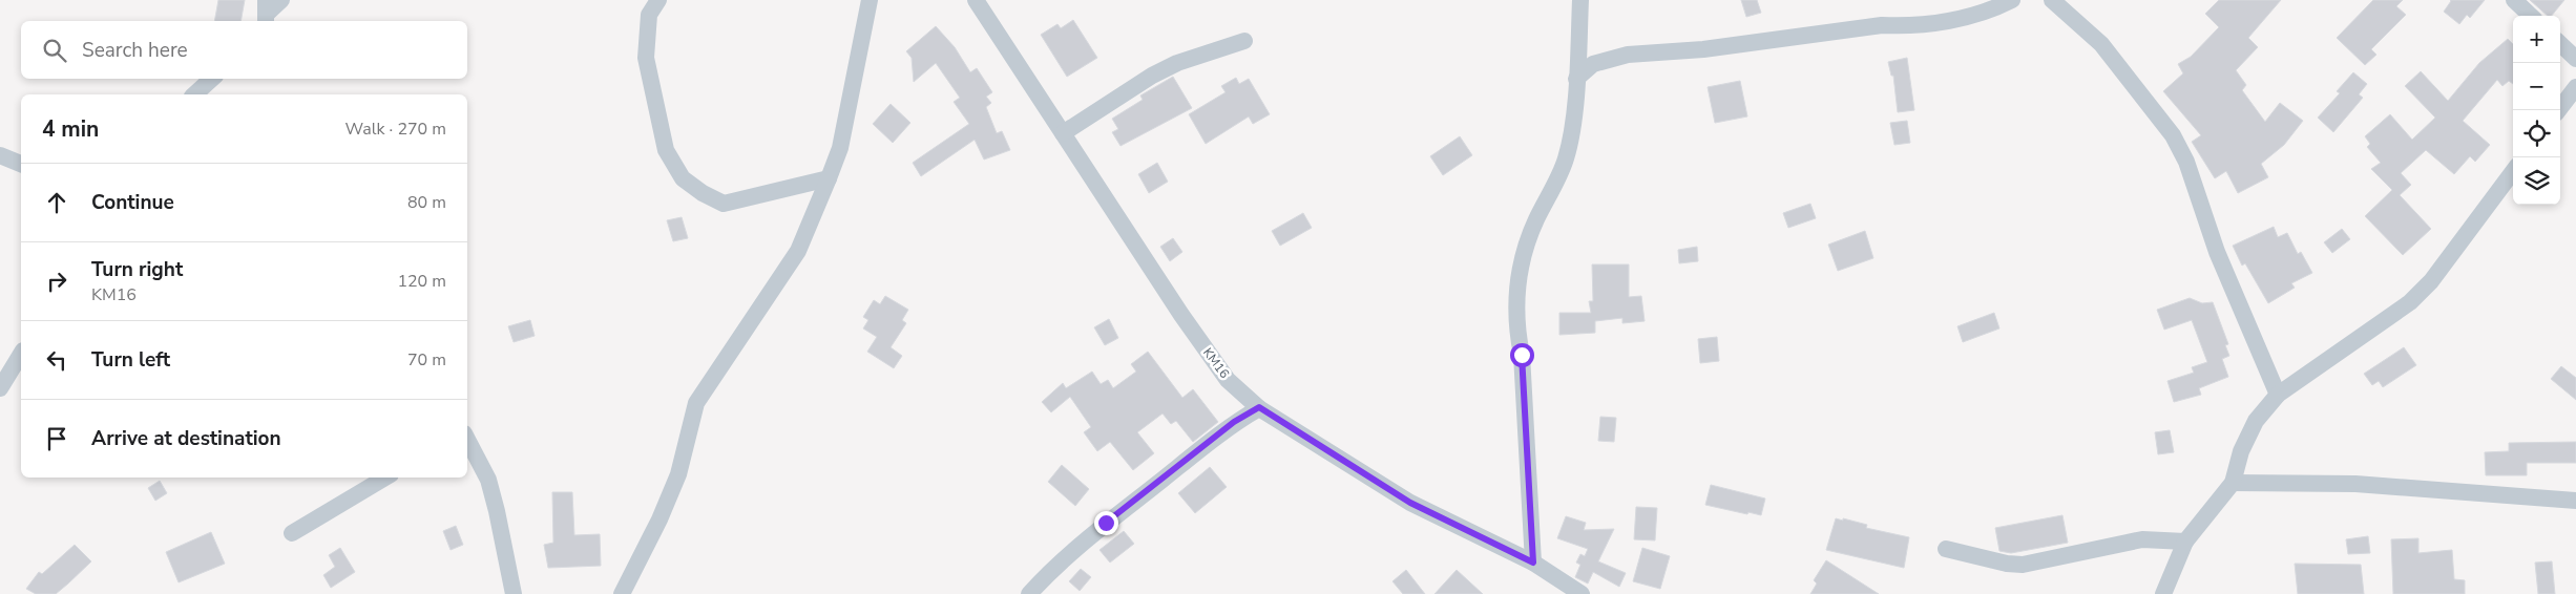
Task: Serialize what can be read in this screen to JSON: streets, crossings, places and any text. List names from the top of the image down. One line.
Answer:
{"streets":{"street":["KM16"]},"page":{"map_buttons":["+","−"],"search":"Search here","heading":["4 min","Walk · 270 m"],"list":[["Continue","80 m"],["Turn right","KM16","120 m"],["Turn left","70 m"],"Arrive at destination"]}}
